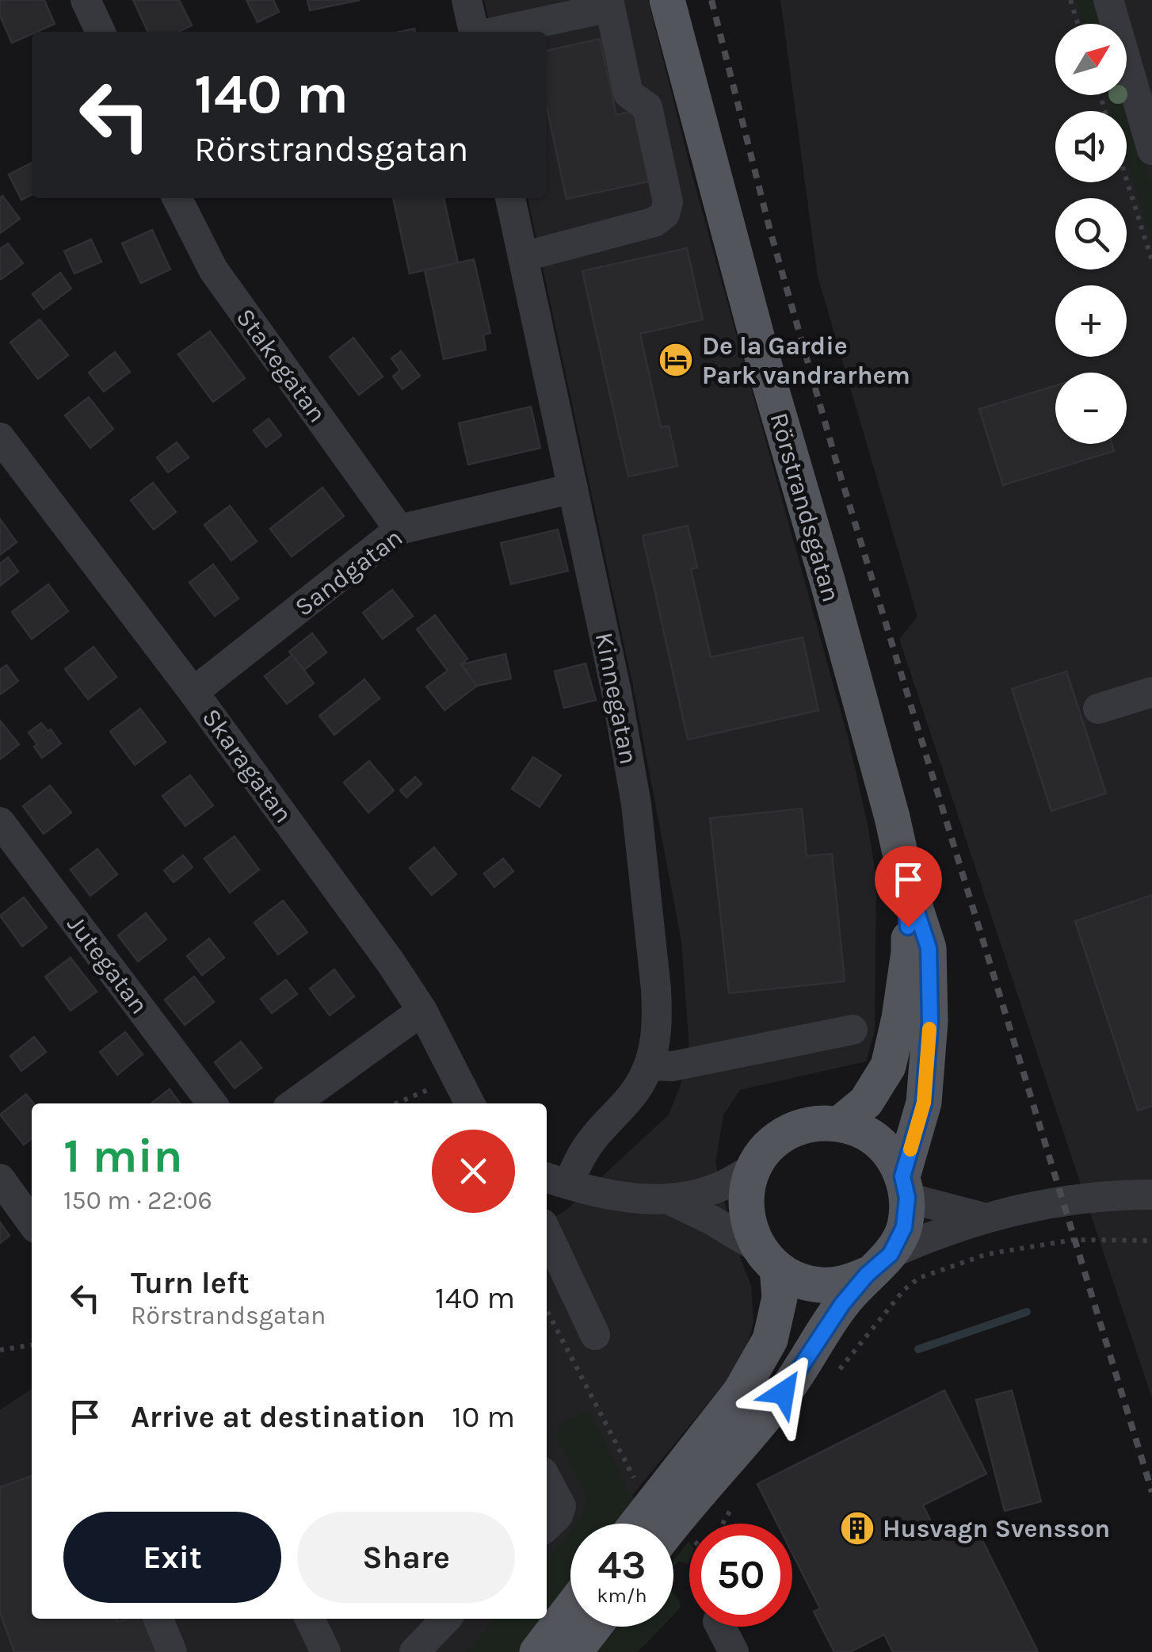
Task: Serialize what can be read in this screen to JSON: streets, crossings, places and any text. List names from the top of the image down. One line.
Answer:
{"streets":{"main road":["Rörstrandsgatan"],"street":["Stakegatan","Sandgatan","Kinnegatan","Skaragatan","Jutegatan"]},"crossings":[["Stakegatan","Sandgatan"],["Sandgatan","Kinnegatan"],["Sandgatan","Skaragatan"]],"places":{"hotel":["De la Gardie Park vandrarhem"],"building":["Husvagn Svensson"]},"north":"top right","page":{"map_buttons":["+","−"],"turn":["140 m","Rörstrandsgatan"],"heading":["1 min","150 m · 22:06"],"list":[{"name":"Turn left","note":"Rörstrandsgatan","value":"140 m"},{"name":"Arrive at destination","value":"10 m"}],"buttons":["Exit","Share"],"speed":"43 km/h","limit":"50"}}
